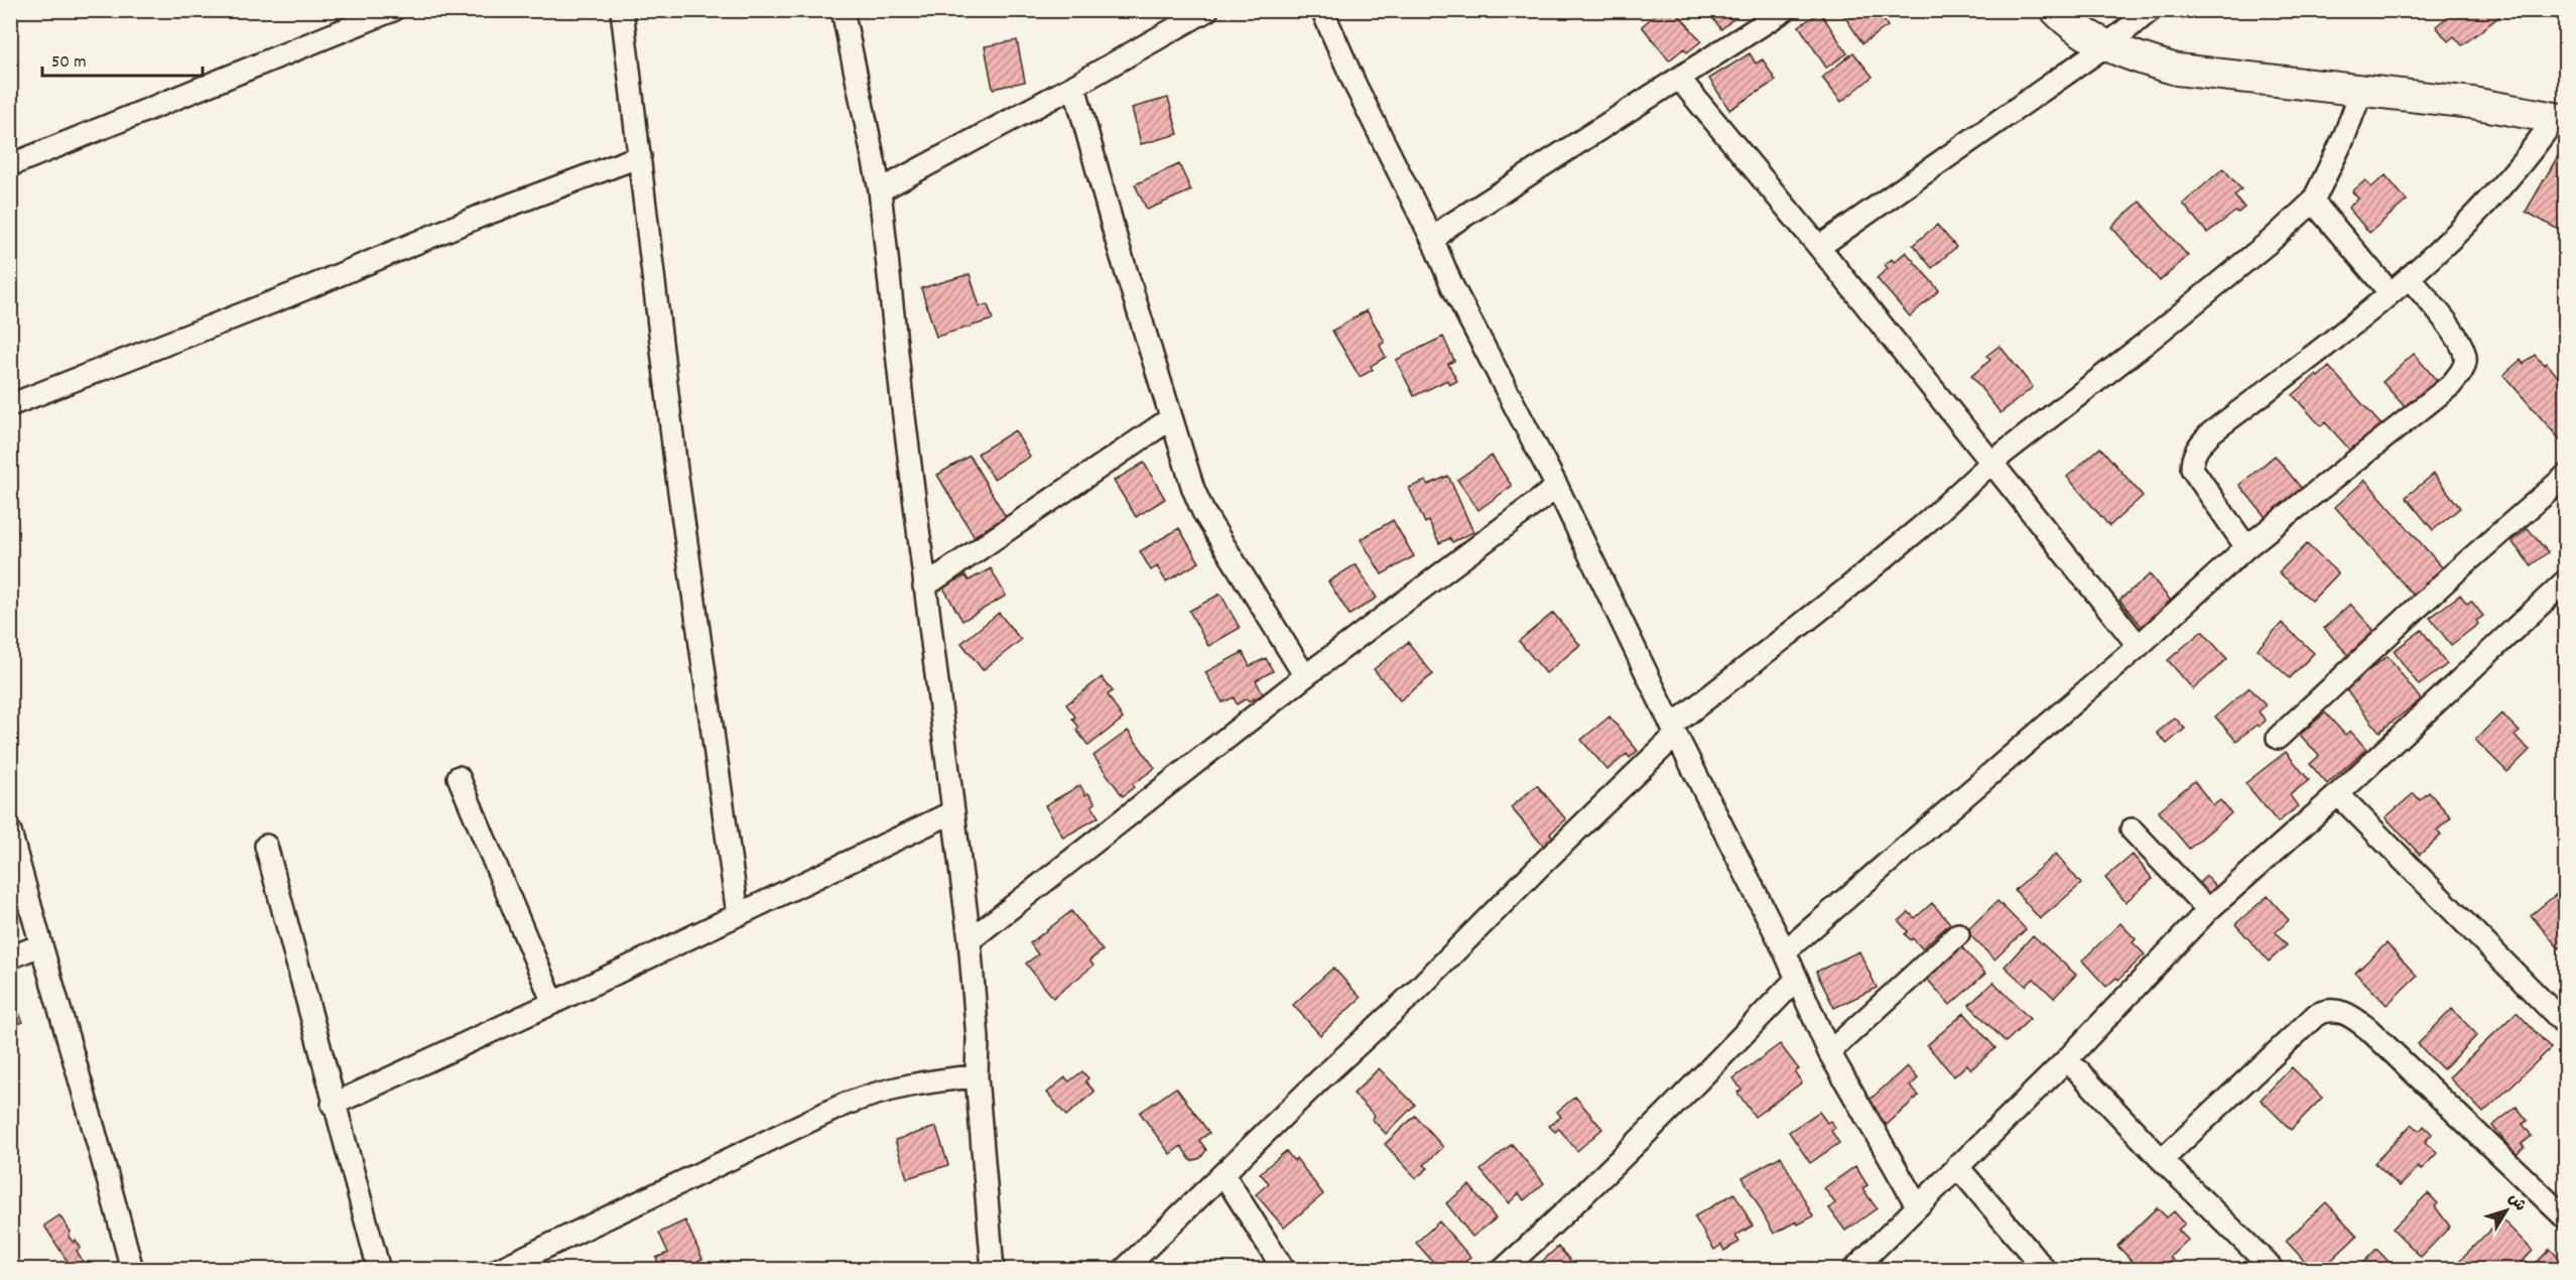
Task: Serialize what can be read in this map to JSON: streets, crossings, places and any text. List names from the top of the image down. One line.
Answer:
{"scale_bar":"50 m","north":"top right"}
